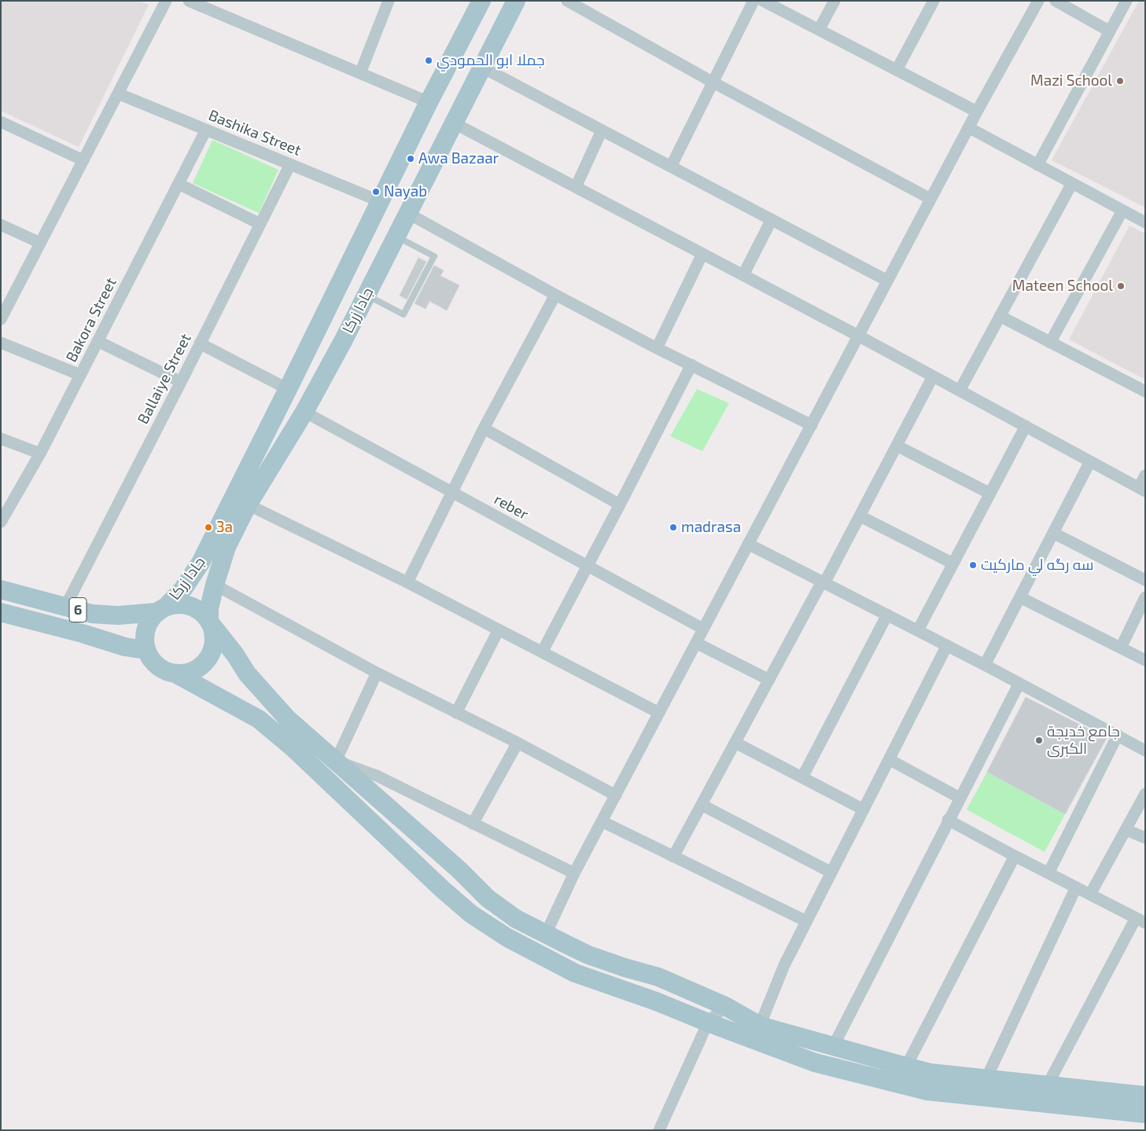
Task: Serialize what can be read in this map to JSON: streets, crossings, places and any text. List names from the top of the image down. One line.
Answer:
{"streets":{"main road":["جادا زرکا","6"],"street":["Bashika Street","Bakora Street","Ballaiye Street","reber"]},"crossings":[["Bashika Street","جادا زرکا"],["Bashika Street","Bakora Street"],["Bashika Street","Ballaiye Street"],["جادا زرکا","reber"],["جادا زرکا","6"],["Ballaiye Street","6"]],"places":["جملا ابو الحمودي","Mazi School","Awa Bazaar","Nayab","Mateen School","3a","madrasa","سه رگه لي ماركيت","جامع خدیجة الکبری"]}
